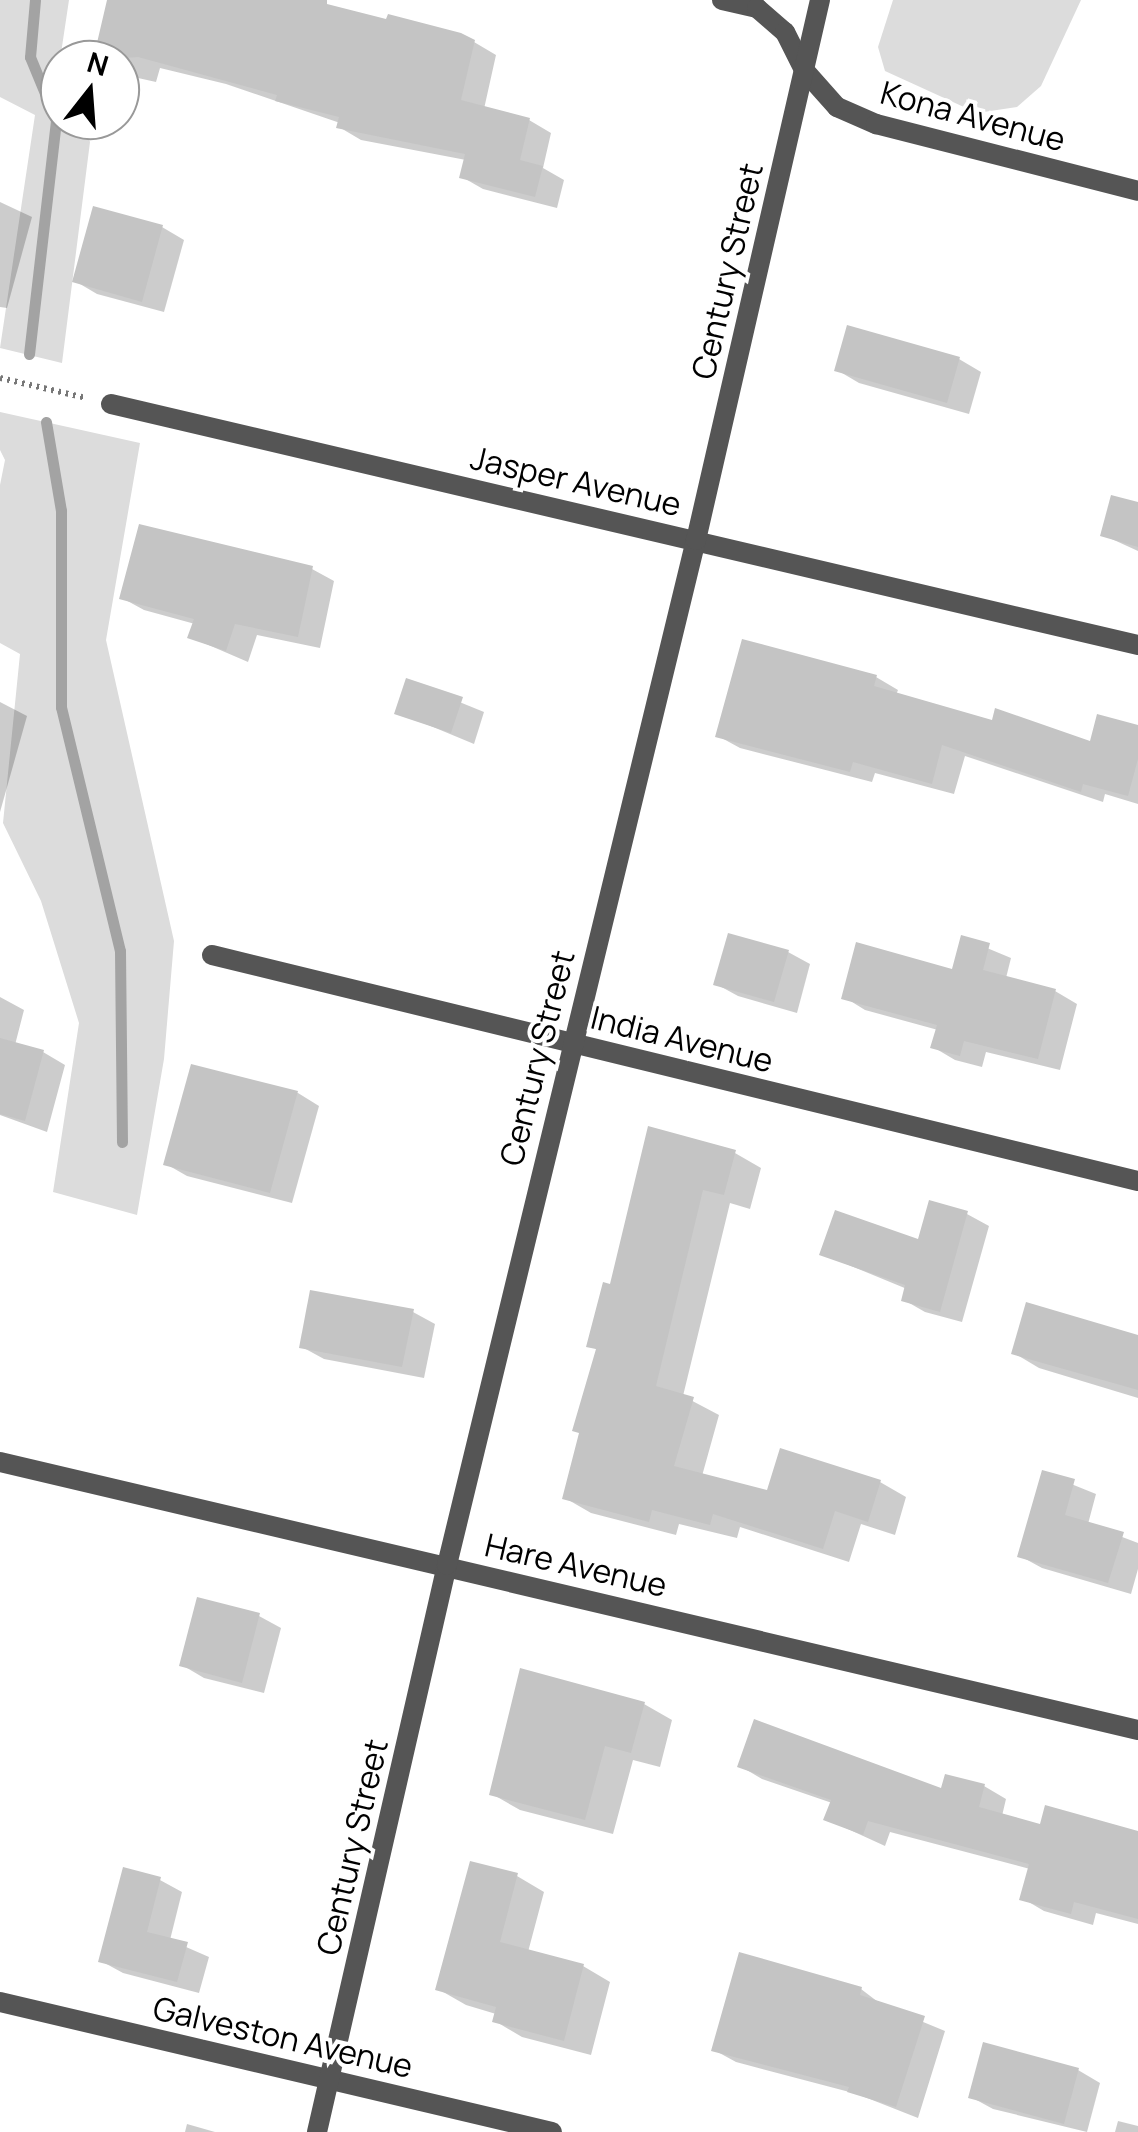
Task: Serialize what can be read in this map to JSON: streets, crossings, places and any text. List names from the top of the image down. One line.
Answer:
{"streets":{"street":["Kona Avenue","Century Street","Jasper Avenue","India Avenue","Hare Avenue","Galveston Avenue"]},"crossings":[["Kona Avenue","Century Street"],["Century Street","Jasper Avenue"],["Century Street","India Avenue"],["Century Street","Hare Avenue"],["Century Street","Galveston Avenue"]],"north":"top"}
